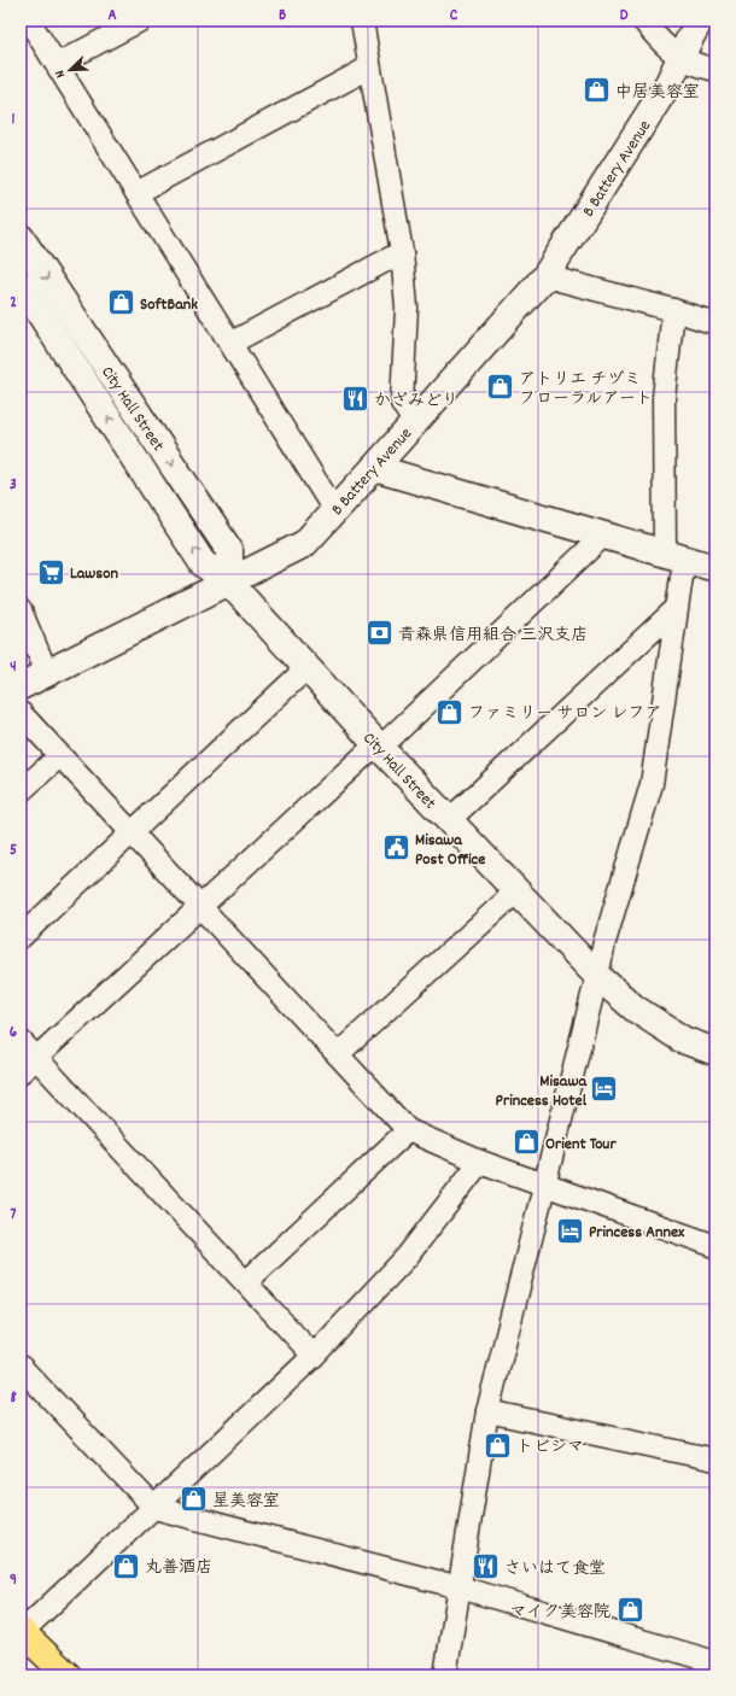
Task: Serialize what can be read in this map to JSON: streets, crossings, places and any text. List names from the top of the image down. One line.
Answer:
{"streets":{"street":["B Battery Avenue","City Hall Street"]},"crossings":[["B Battery Avenue","City Hall Street"]],"places":{"shop":["中居美容室","SoftBank","アトリエ チヅミ フローラルアート","ファミリー サロン レフア","Orient Tour","トビシマ","星美容室","丸善酒店","マイク美容院"],"restaurant":["かざみどり","さいはて食堂"],"supermarket":["Lawson"],"bank":["青森県信用組合 三沢支店"],"public building":["Misawa Post Office"],"hotel":["Misawa Princess Hotel","Princess Annex"]},"north":"bottom left","grid":{"columns":["A","B","C","D"],"rows":["1","2","3","4","5","6","7","8","9"]}}
